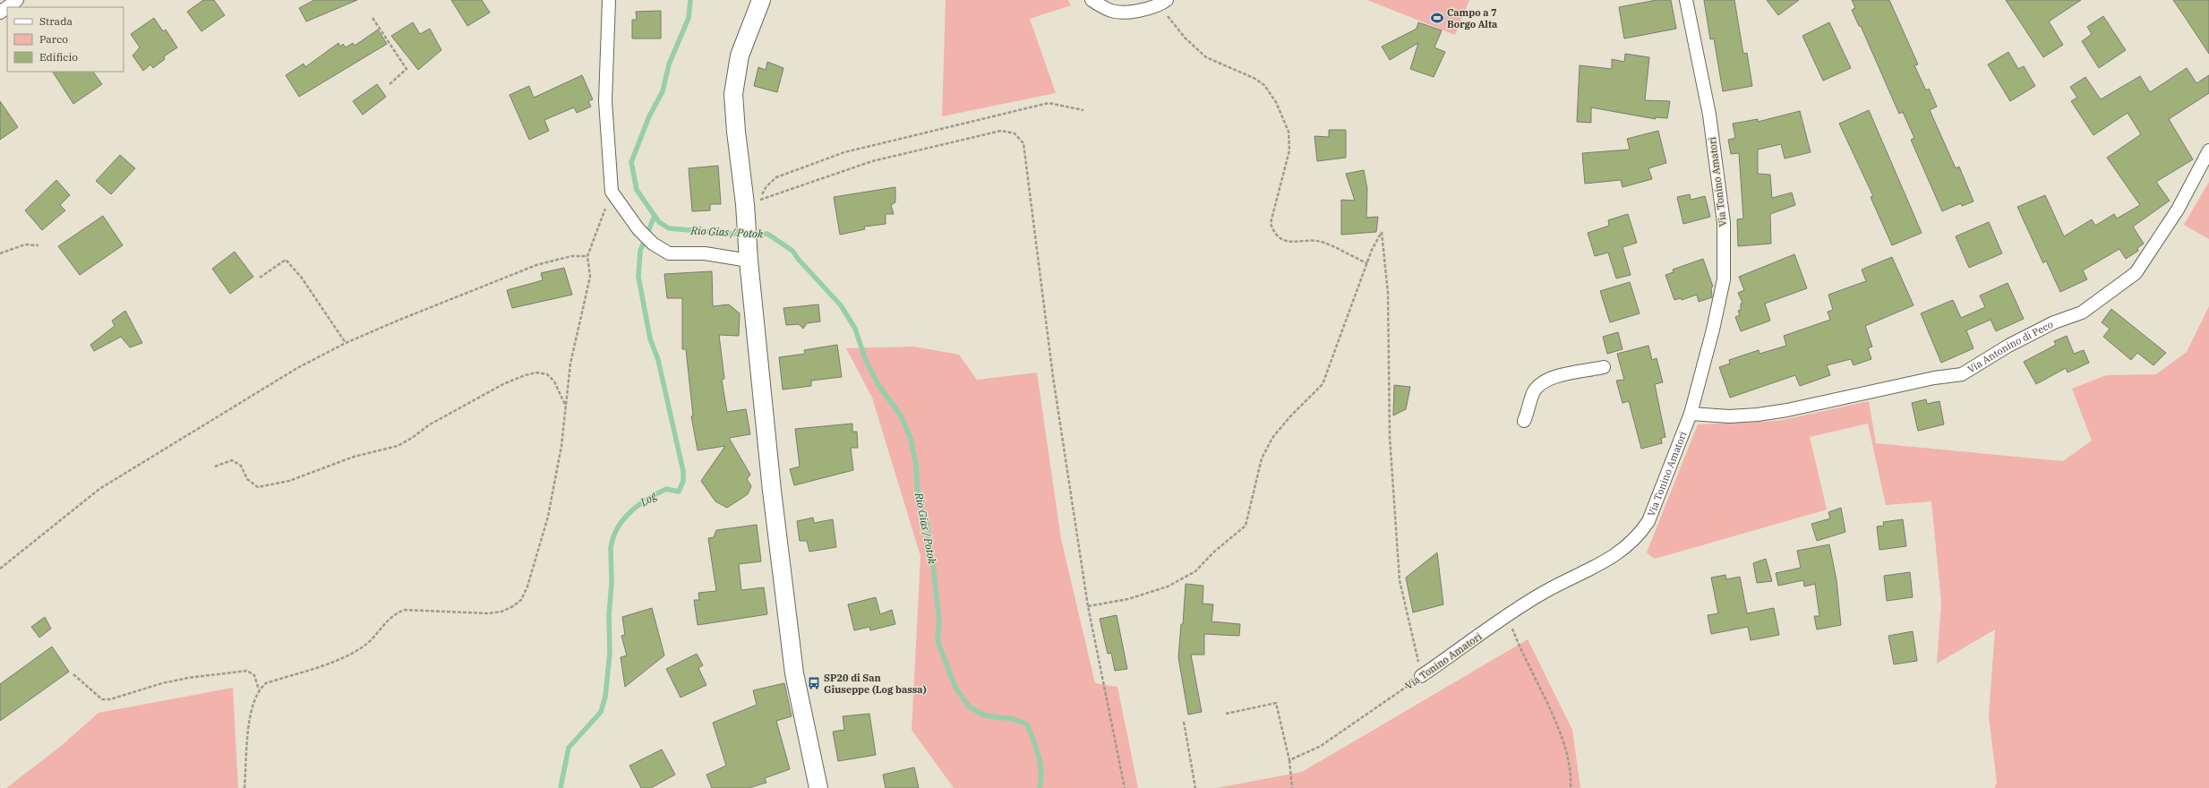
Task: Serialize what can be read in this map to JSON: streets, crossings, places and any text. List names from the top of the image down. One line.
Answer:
{"streets":{"street":["Via Tonino Amatori","Via Antonino di Peco"]},"crossings":[["Via Tonino Amatori","Via Antonino di Peco"]],"water":["Rio Gias / Potok","Log"],"places":{"sports":["Campo a 7 Borgo Alta"],"bus stop":["SP20 di San Giuseppe (Log bassa)"]},"legend":["Strada","Parco","Edificio"]}
